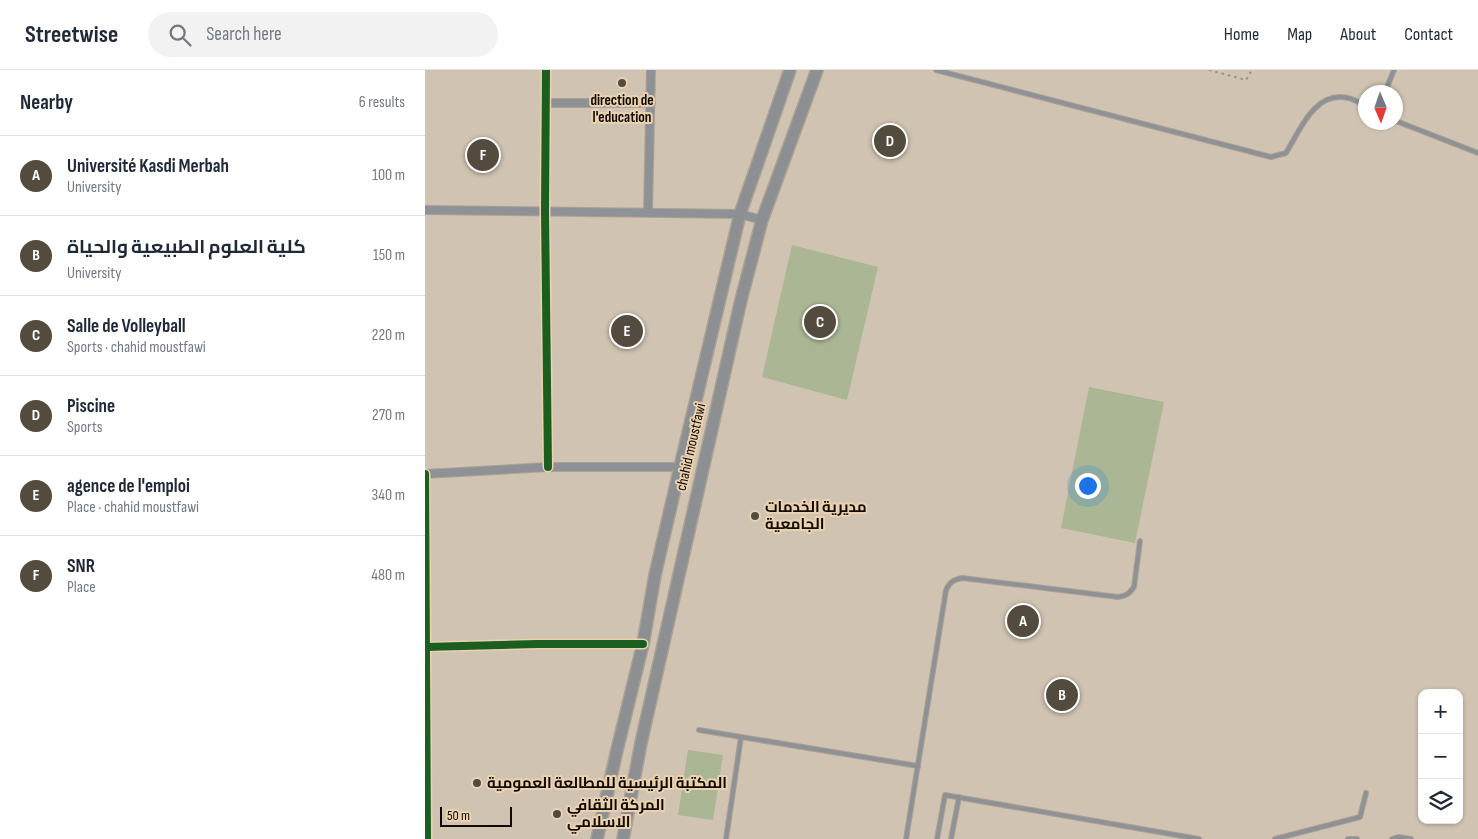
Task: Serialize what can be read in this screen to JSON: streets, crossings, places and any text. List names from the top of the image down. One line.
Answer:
{"streets":{"main road":["chahid moustfawi"]},"places":["direction de l'education","مديرية الخدمات الجامعية","المكتبة الرئيسية للمطالعة العمومية","المركة الثقافي الاسلامي"],"scale_bar":"50 m","north":"bottom","page":{"header":"Streetwise","search":"Search here","nav":["Home","Map","About","Contact"],"heading":["Nearby","6 results"],"pins":["D","F","C","E","A","B"],"list":[{"mark":"A","name":"Université Kasdi Merbah","note":"University","value":"100 m"},{"mark":"B","name":"كلية العلوم الطبيعية والحياة","note":"University","value":"150 m"},{"mark":"C","name":"Salle de Volleyball","note":"Sports · chahid moustfawi","value":"220 m"},{"mark":"D","name":"Piscine","note":"Sports","value":"270 m"},{"mark":"E","name":"agence de l'emploi","note":"Place · chahid moustfawi","value":"340 m"},{"mark":"F","name":"SNR","note":"Place","value":"480 m"}],"map_buttons":["+","−"],"scale":"50 m"}}
